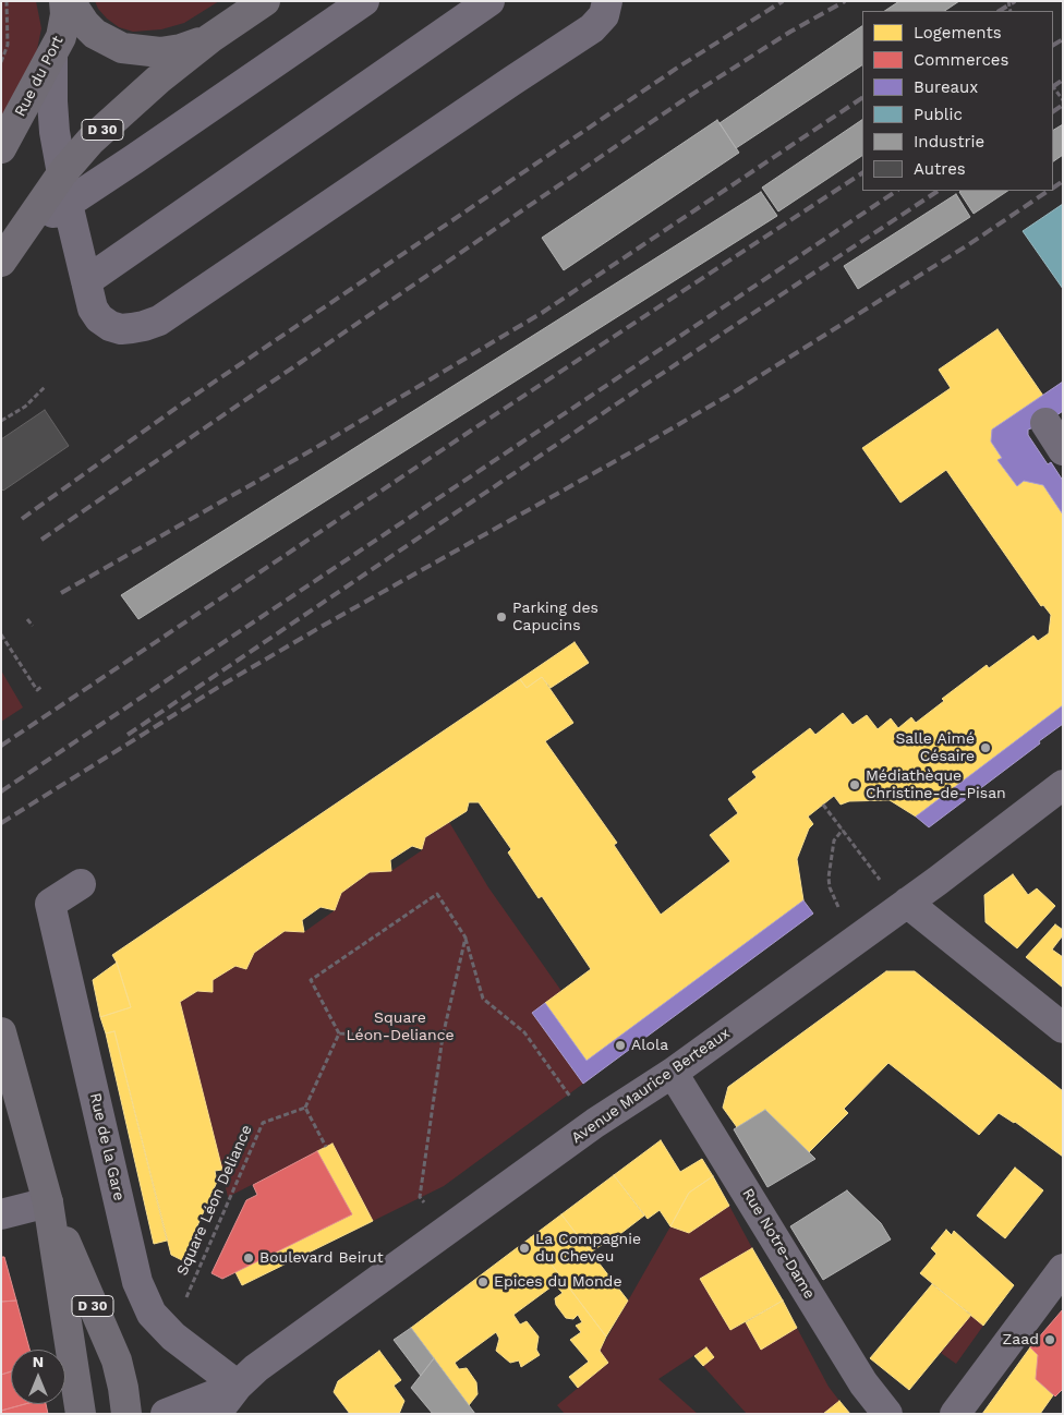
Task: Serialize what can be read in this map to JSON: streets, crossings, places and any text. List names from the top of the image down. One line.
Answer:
{"streets":{"main road":["Rue du Port","D 30"],"street":["Avenue Maurice Berteaux","Rue de la Gare","Rue Notre-Dame"],"path":["Square Léon Deliance"]},"crossings":[["Avenue Maurice Berteaux","Rue de la Gare"],["Avenue Maurice Berteaux","Rue Notre-Dame"]],"parks":["Square Léon-Deliance"],"places":["Parking des Capucins","Salle Aimé Césaire","Médiathèque Christine-de-Pisan","Alola","La Compagnie du Cheveu","Boulevard Beirut","Epices du Monde","Zaad"],"legend":["Logements","Commerces","Bureaux","Public","Industrie","Autres"],"north":"top"}
